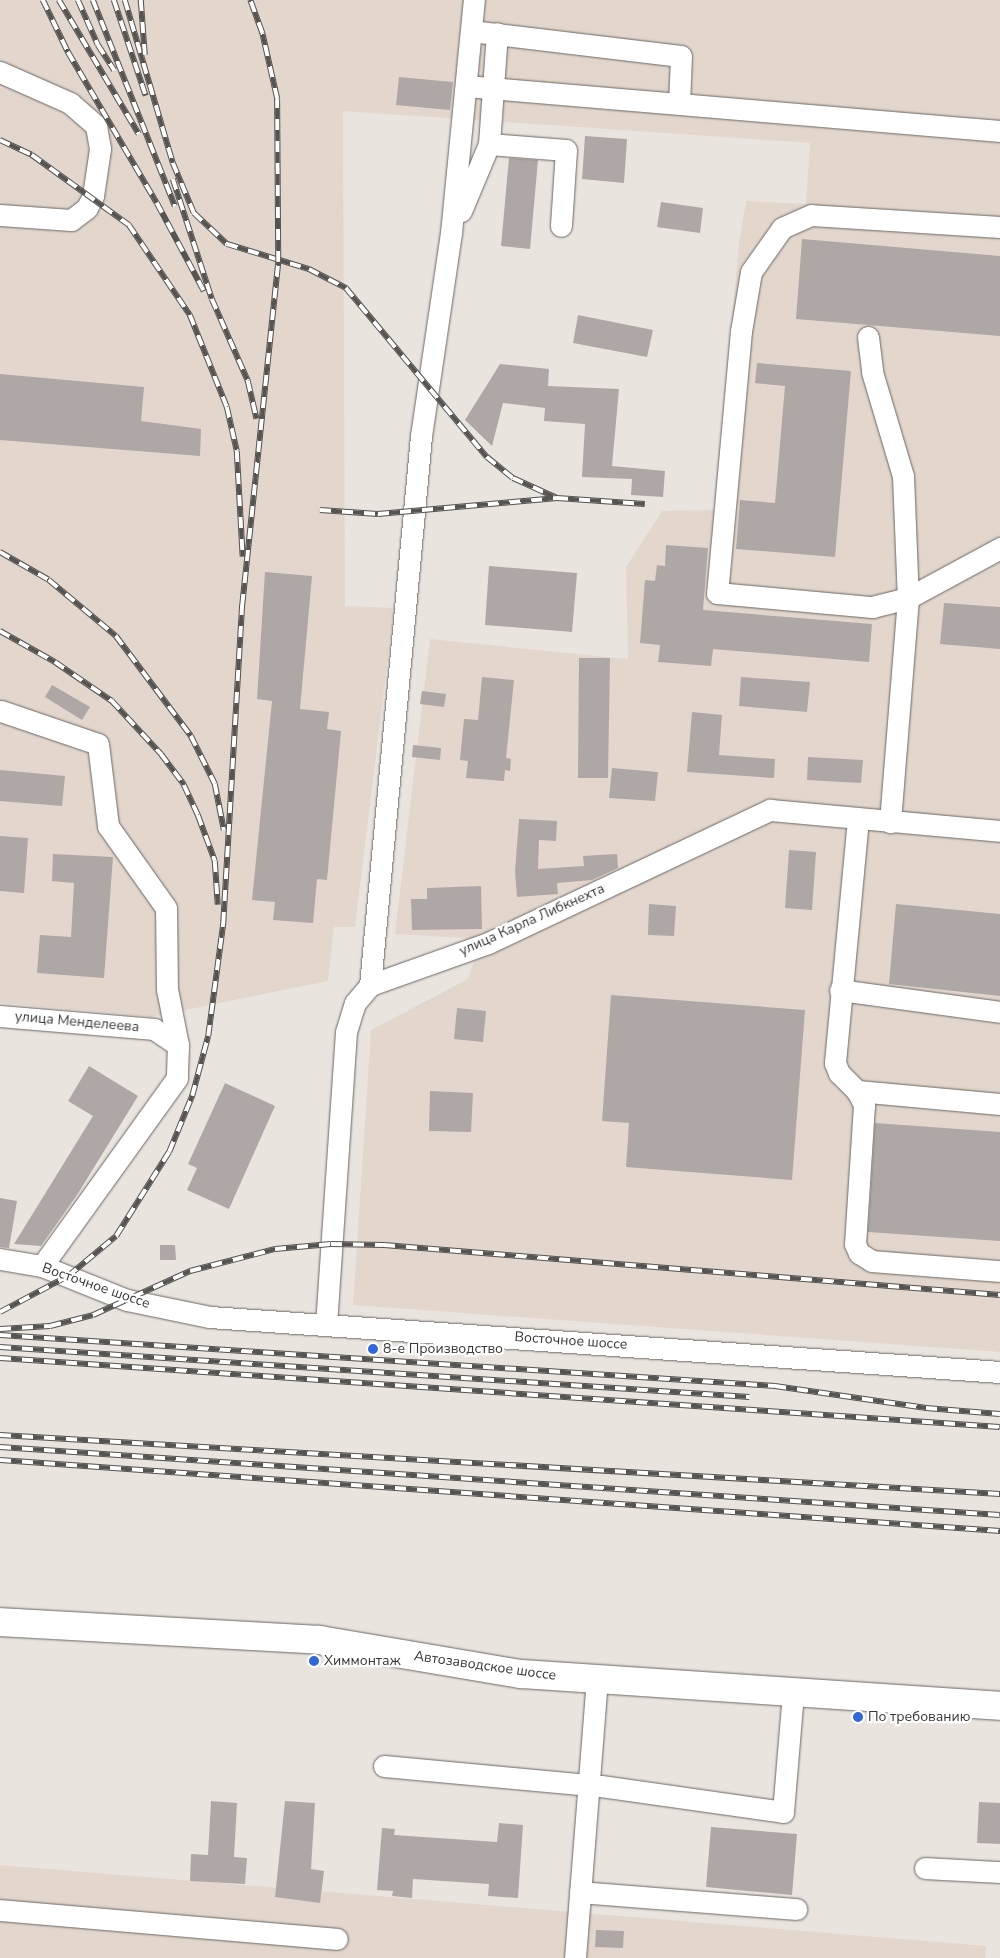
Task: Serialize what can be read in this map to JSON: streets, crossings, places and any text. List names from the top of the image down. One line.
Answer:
{"streets":{"main road":["Автозаводское шоссе"],"street":["улица Карла Либкнехта","улица Менделеева","Восточное шоссе"]},"places":["8-е Производство","Химмонтаж","По требованию"]}
